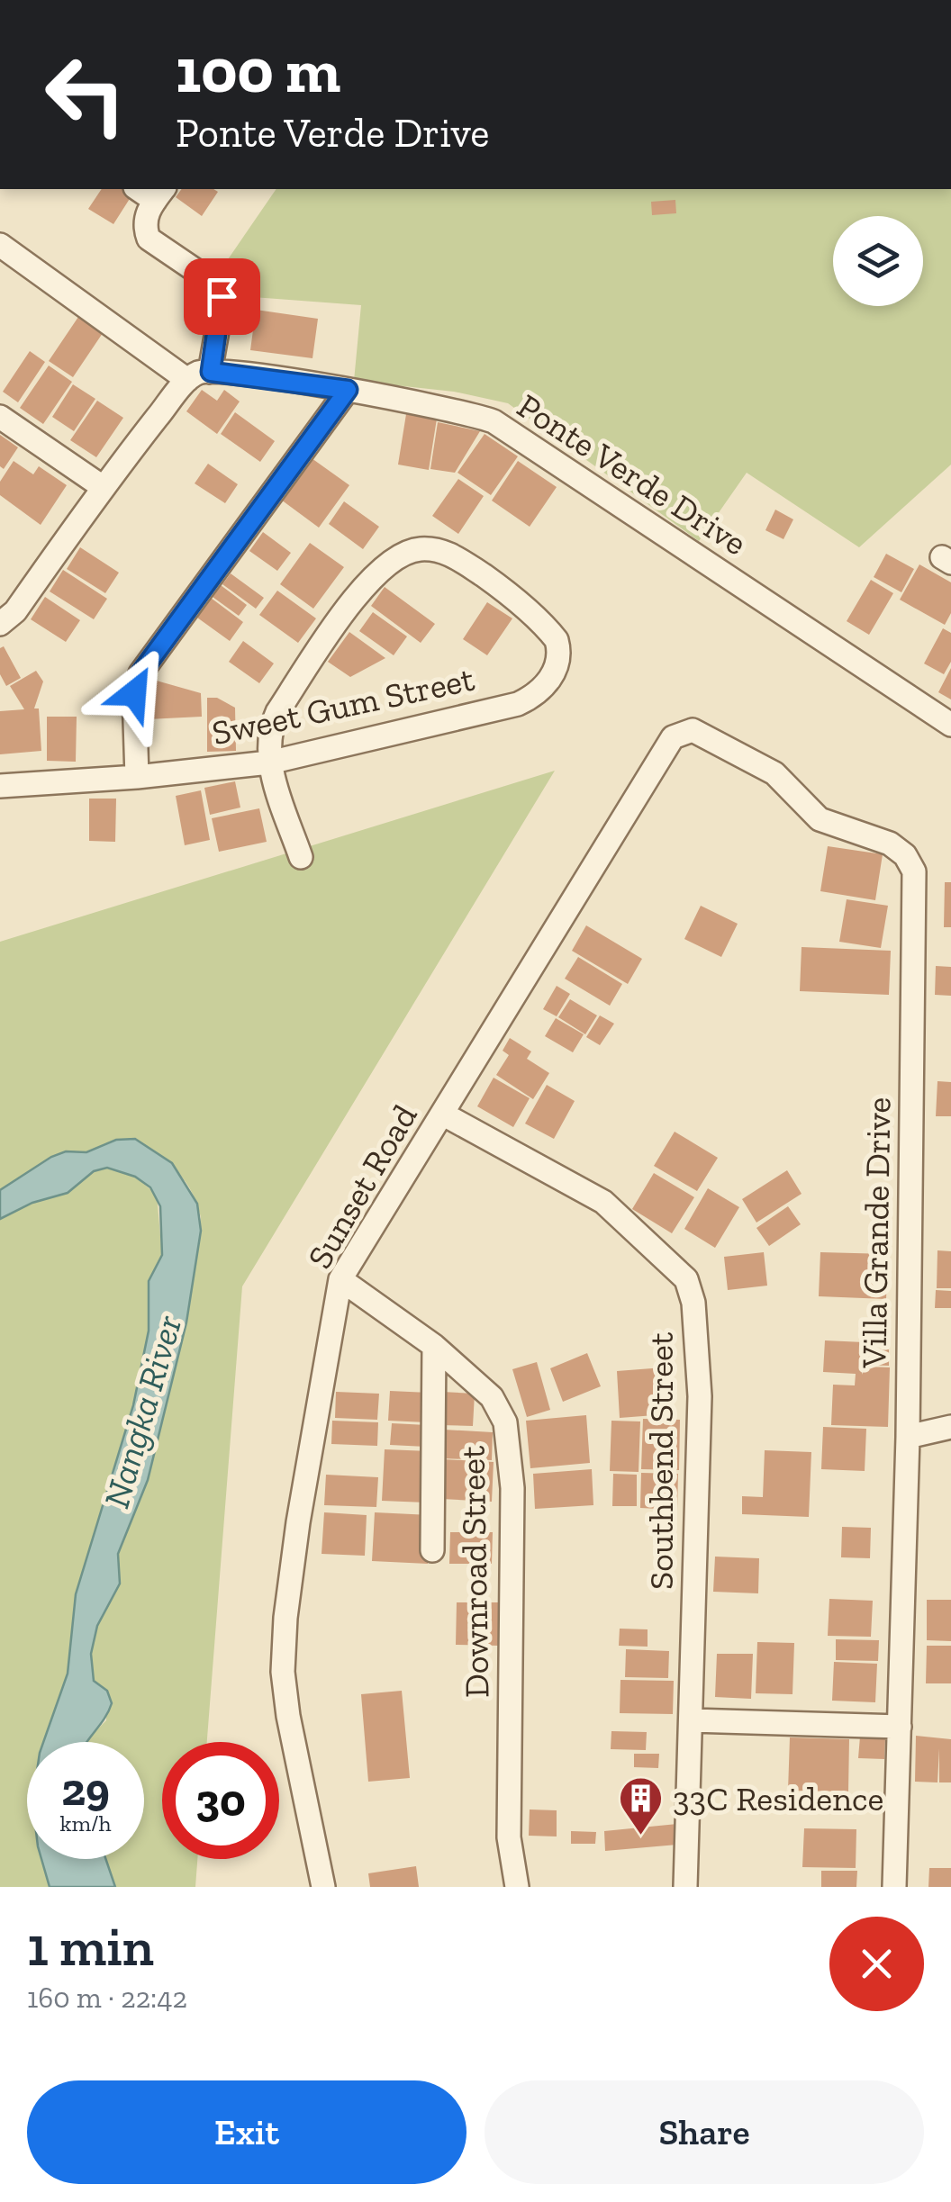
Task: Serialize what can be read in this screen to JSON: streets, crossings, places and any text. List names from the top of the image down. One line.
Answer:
{"streets":{"street":["Ponte Verde Drive","Sweet Gum Street","Sunset Road","Villa Grande Drive","Southbend Street","Downroad Street"]},"crossings":[["Sunset Road","Villa Grande Drive"],["Sunset Road","Southbend Street"],["Sunset Road","Downroad Street"]],"water":["Nangka River"],"places":{"building":["33C Residence"]},"page":{"turn":["100 m","Ponte Verde Drive"],"speed":"29 km/h","limit":"30","heading":["1 min","160 m · 22:42"],"buttons":["Exit","Share"]}}
